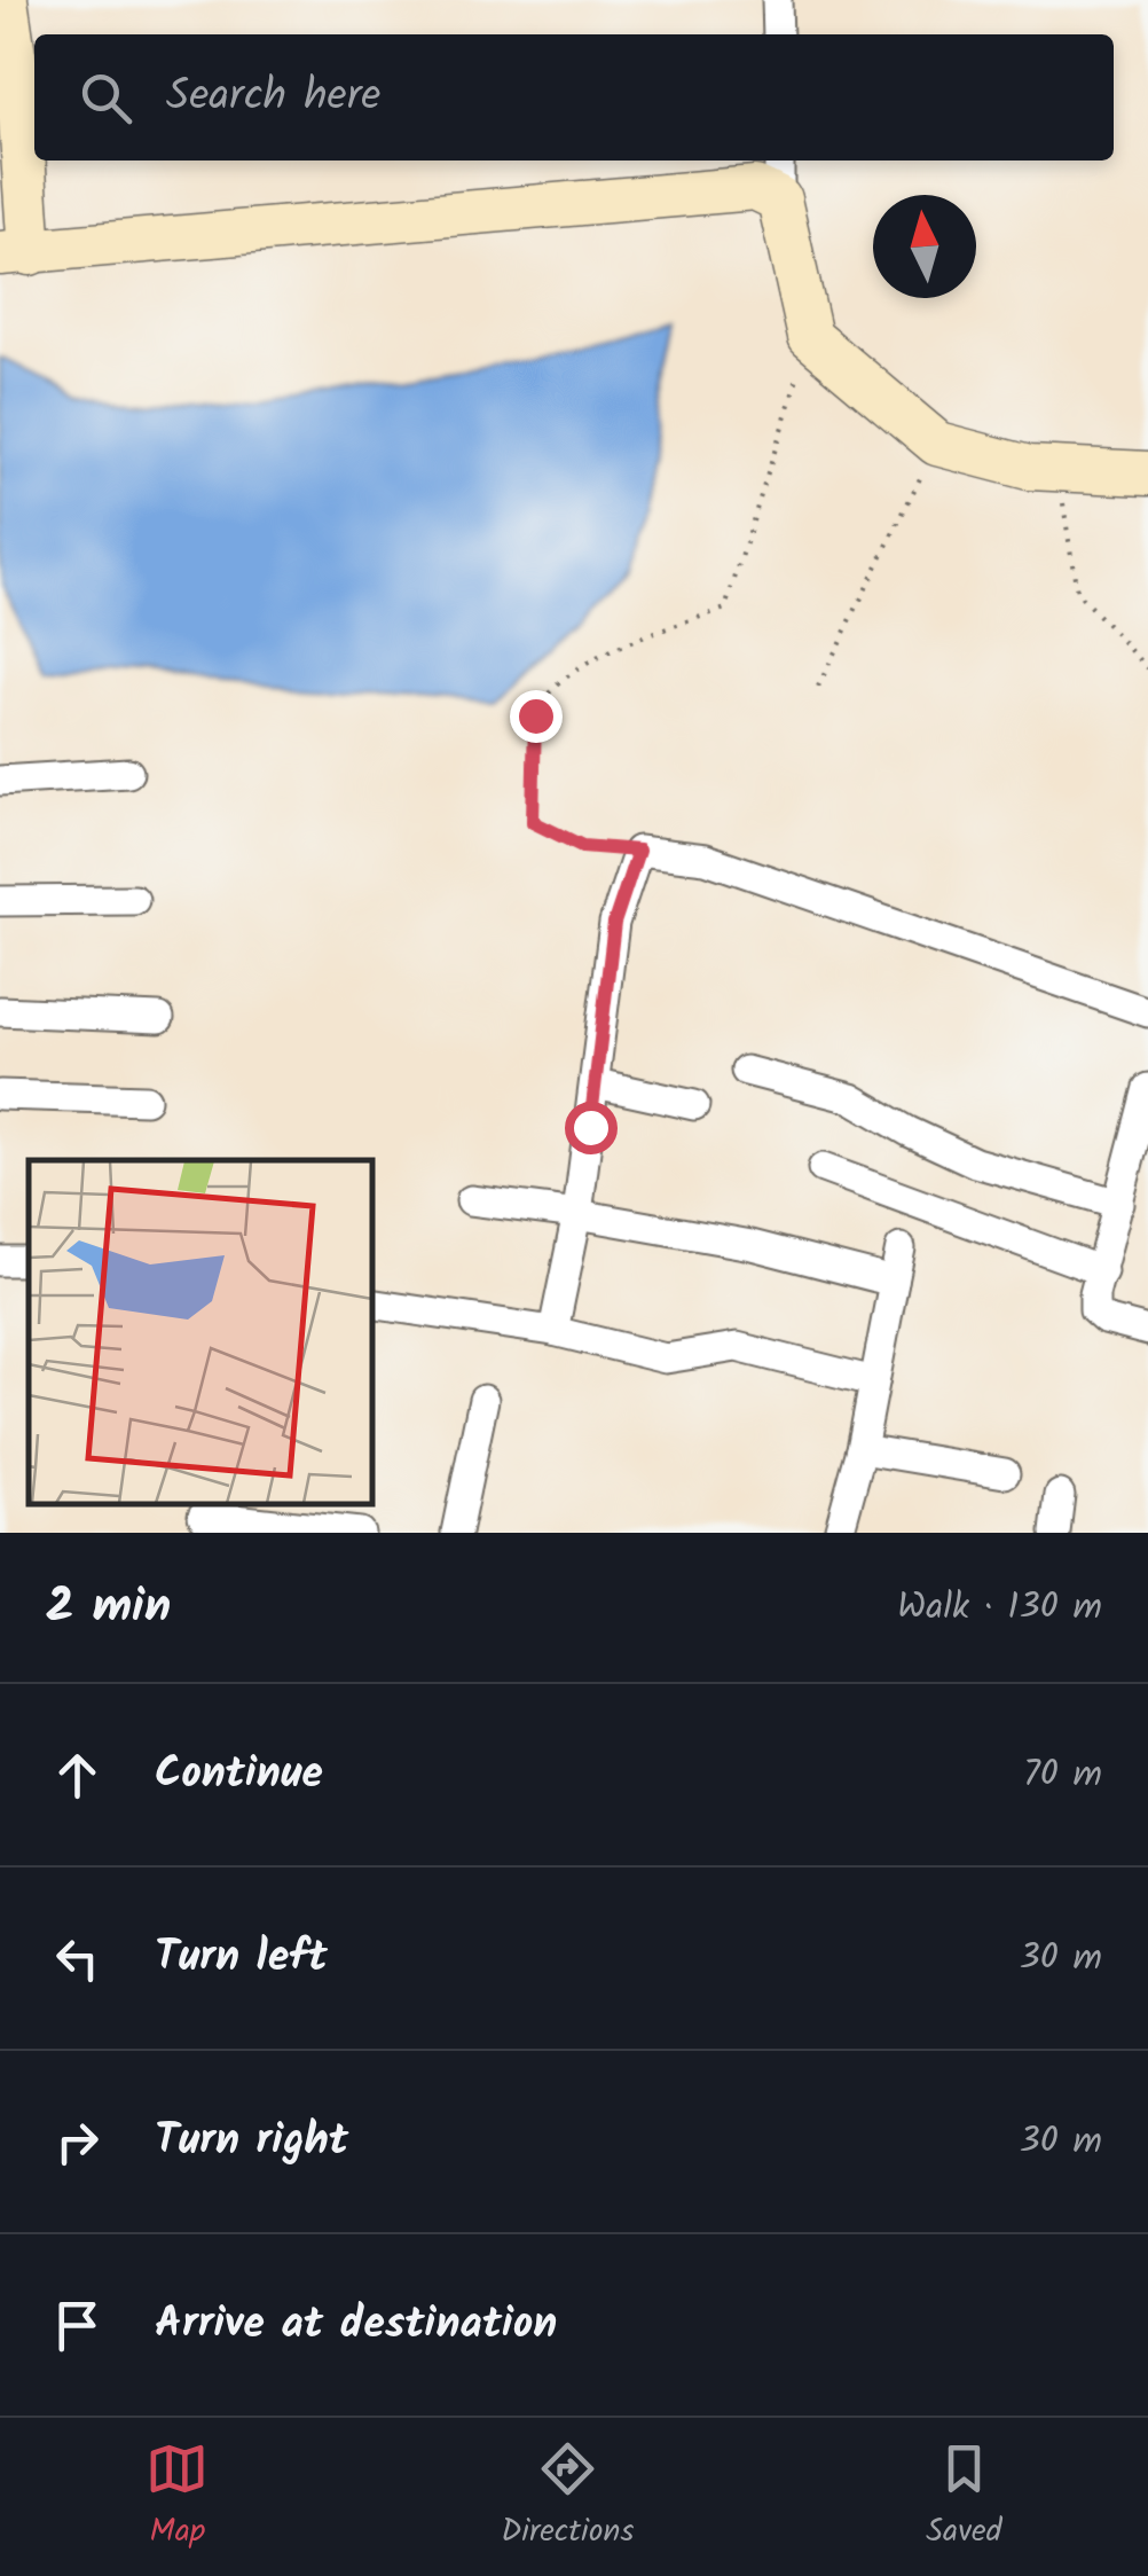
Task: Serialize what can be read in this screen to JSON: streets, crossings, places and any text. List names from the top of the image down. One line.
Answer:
{"north":"top","page":{"search":"Search here","heading":["2 min","Walk · 130 m"],"list":[["Continue","70 m"],["Turn left","30 m"],["Turn right","30 m"],"Arrive at destination"],"nav":["Map","Directions","Saved"]}}
